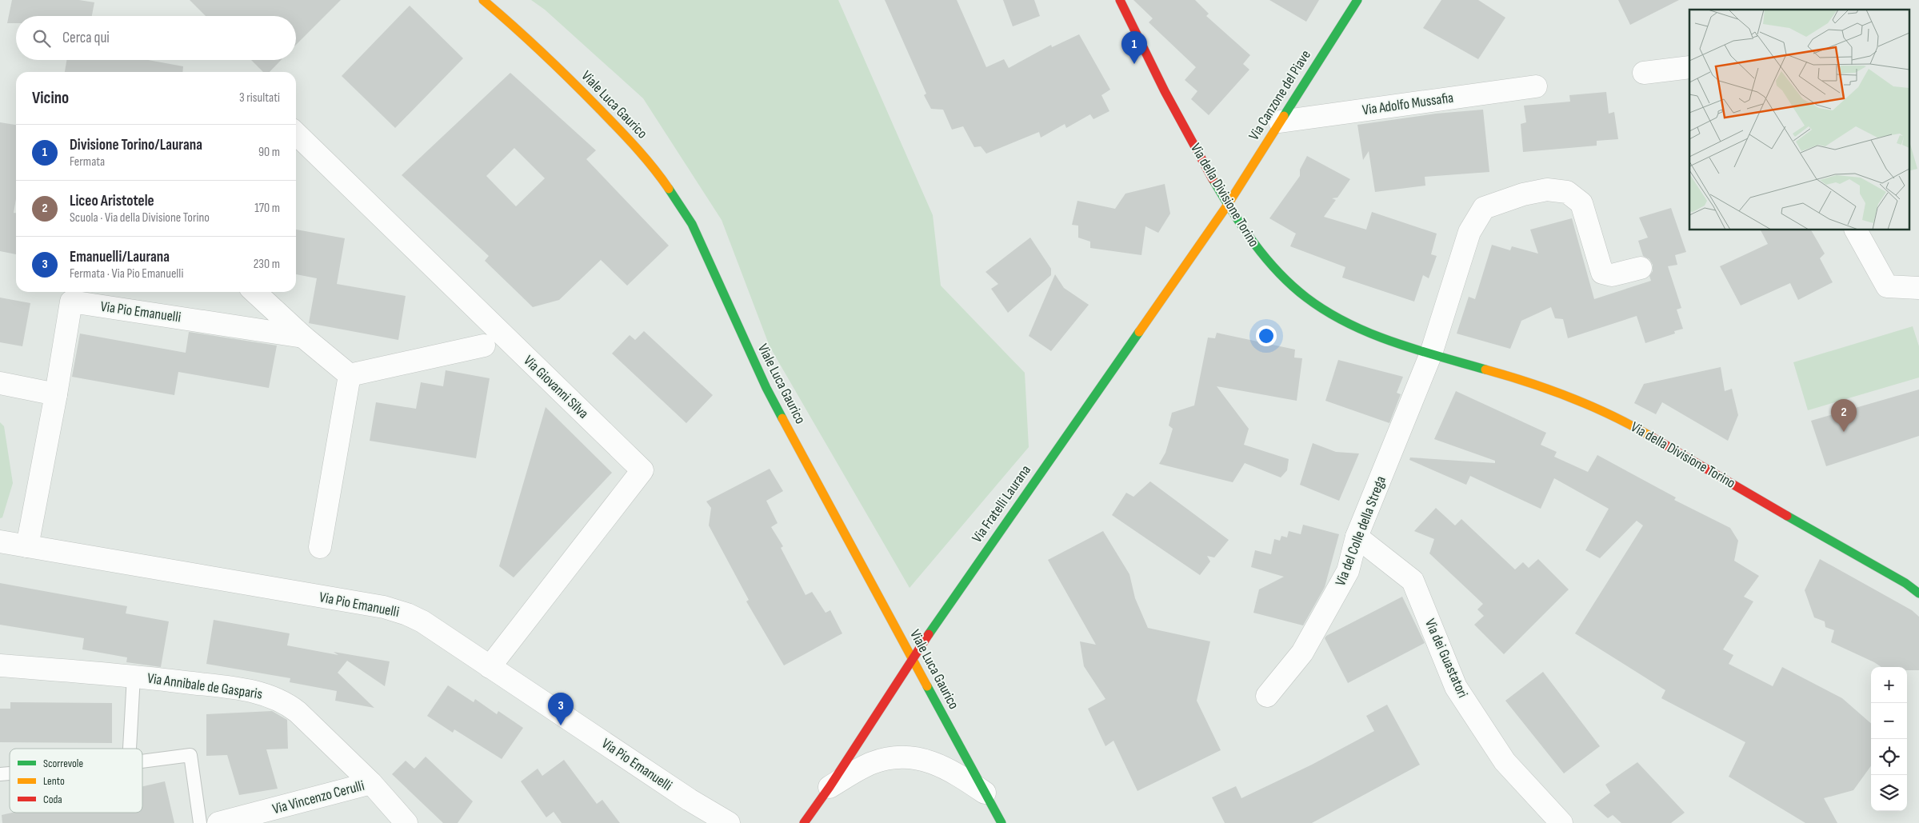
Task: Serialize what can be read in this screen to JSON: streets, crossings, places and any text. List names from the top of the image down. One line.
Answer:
{"streets":{"street":["Via Canzone del Piave","Via Adolfo Mussafia","Viale Luca Gaurico","Via della Divisione Torino","Via Pio Emanuelli","Via Giovanni Silva","Via Fratelli Laurana","Via del Colle della Strega","Via dei Guastatori","Via Annibale de Gasparis","Via Vincenzo Cerulli"]},"crossings":[["Via Canzone del Piave","Via Adolfo Mussafia"],["Via Canzone del Piave","Via della Divisione Torino"],["Via Canzone del Piave","Via Fratelli Laurana"],["Viale Luca Gaurico","Via Fratelli Laurana"],["Via della Divisione Torino","Via Fratelli Laurana"],["Via della Divisione Torino","Via del Colle della Strega"],["Via Pio Emanuelli","Via Giovanni Silva"],["Via del Colle della Strega","Via dei Guastatori"],["Via Annibale de Gasparis","Via Vincenzo Cerulli"]],"legend":["Scorrevole","Lento","Coda"],"page":{"search":"Cerca qui","pins":["1","2","3"],"heading":["Vicino","3 risultati"],"list":[{"mark":"1","name":"Divisione Torino/Laurana","note":"Fermata","value":"90 m"},{"mark":"2","name":"Liceo Aristotele","note":"Scuola · Via della Divisione Torino","value":"170 m"},{"mark":"3","name":"Emanuelli/Laurana","note":"Fermata · Via Pio Emanuelli","value":"230 m"}],"map_buttons":["+","−"]}}
